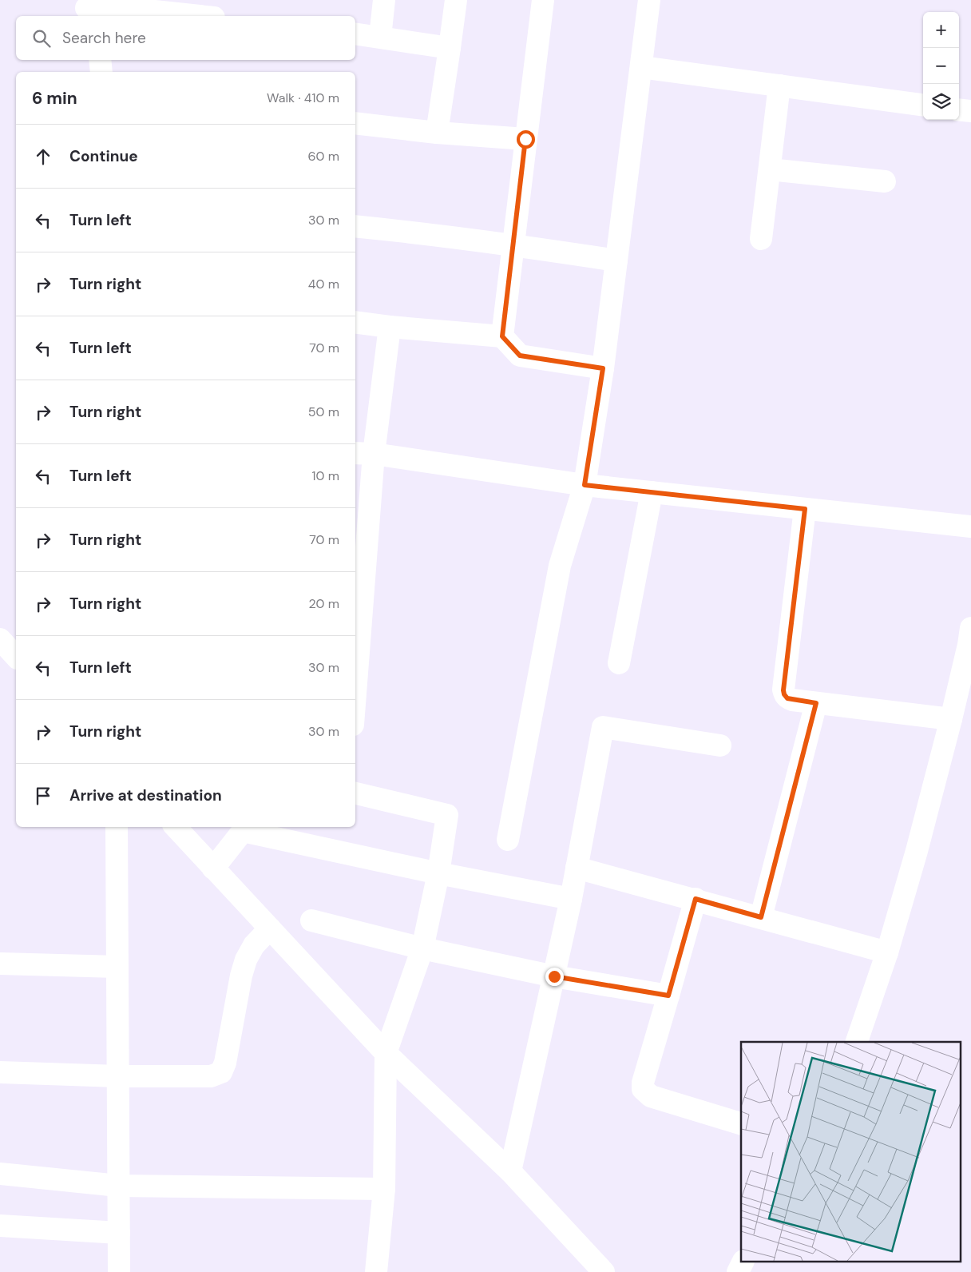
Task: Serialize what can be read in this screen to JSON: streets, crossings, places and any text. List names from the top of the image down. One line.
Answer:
{"page":{"map_buttons":["+","−"],"search":"Search here","heading":["6 min","Walk · 410 m"],"list":[["Continue","60 m"],["Turn left","30 m"],["Turn right","40 m"],["Turn left","70 m"],["Turn right","50 m"],["Turn left","10 m"],["Turn right","70 m"],["Turn right","20 m"],["Turn left","30 m"],["Turn right","30 m"],"Arrive at destination"]}}
